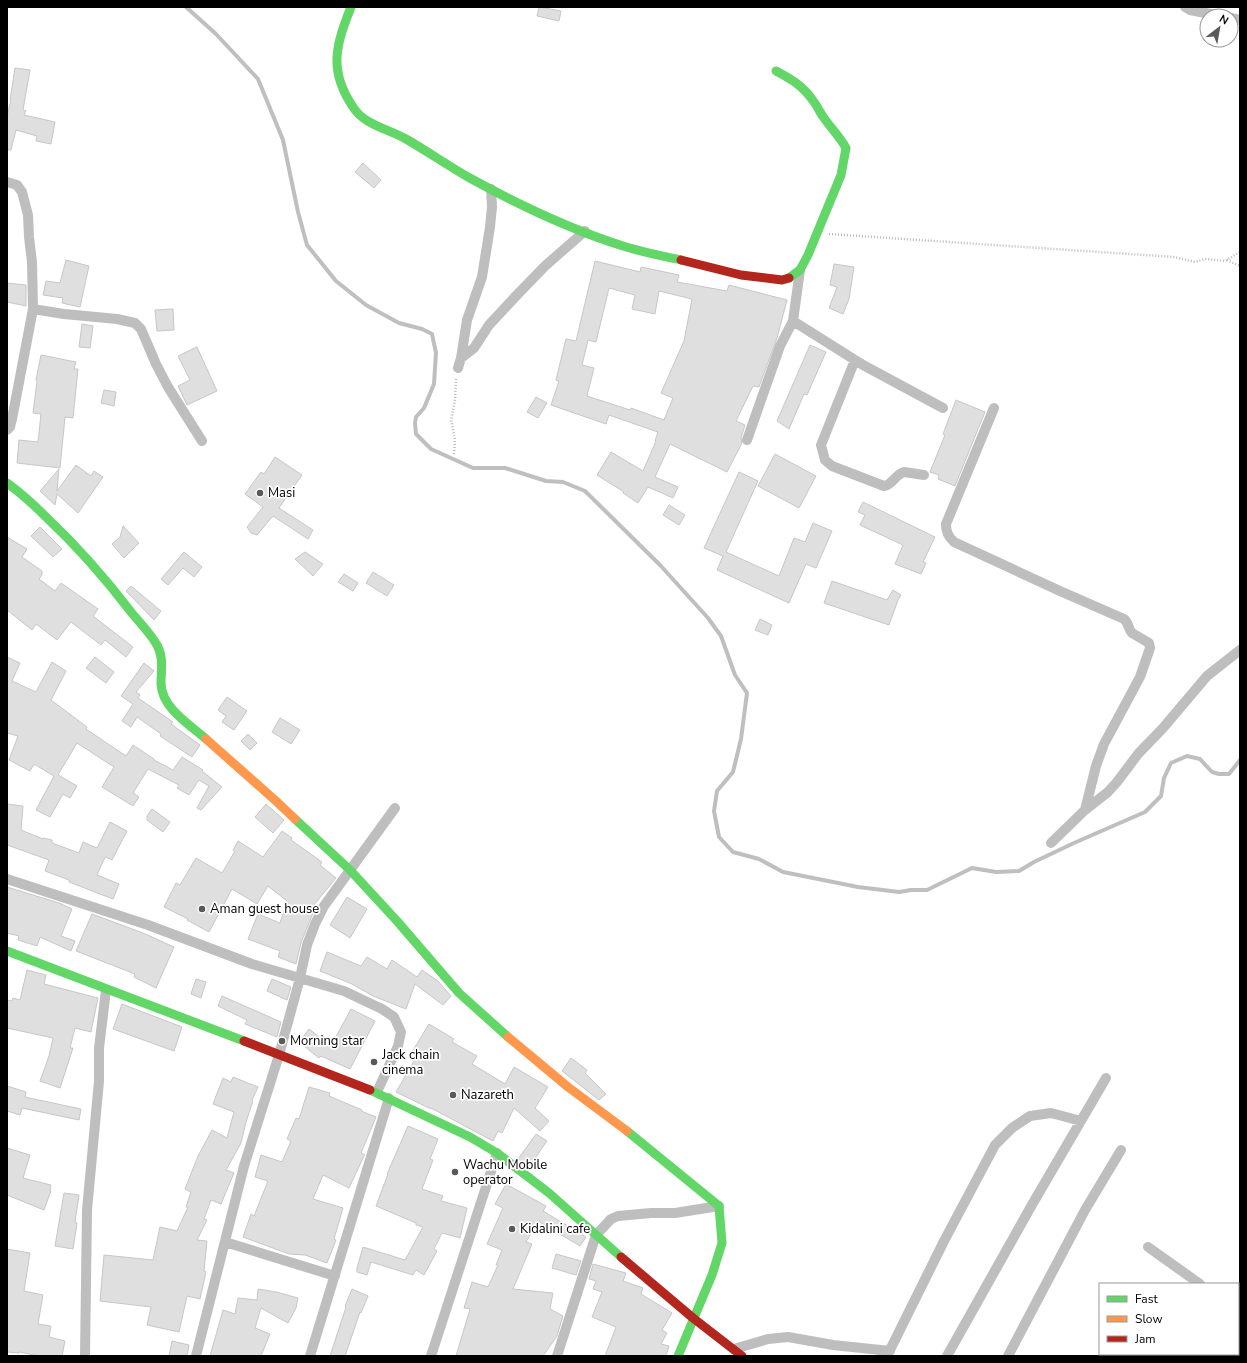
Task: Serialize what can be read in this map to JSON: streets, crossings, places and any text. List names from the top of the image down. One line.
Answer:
{"places":["Masi","Aman guest house","Morning star","Jack chain cinema","Nazareth","Wachu Mobile operator","Kidalini cafe"],"legend":["Fast","Slow","Jam"],"north":"top right"}
